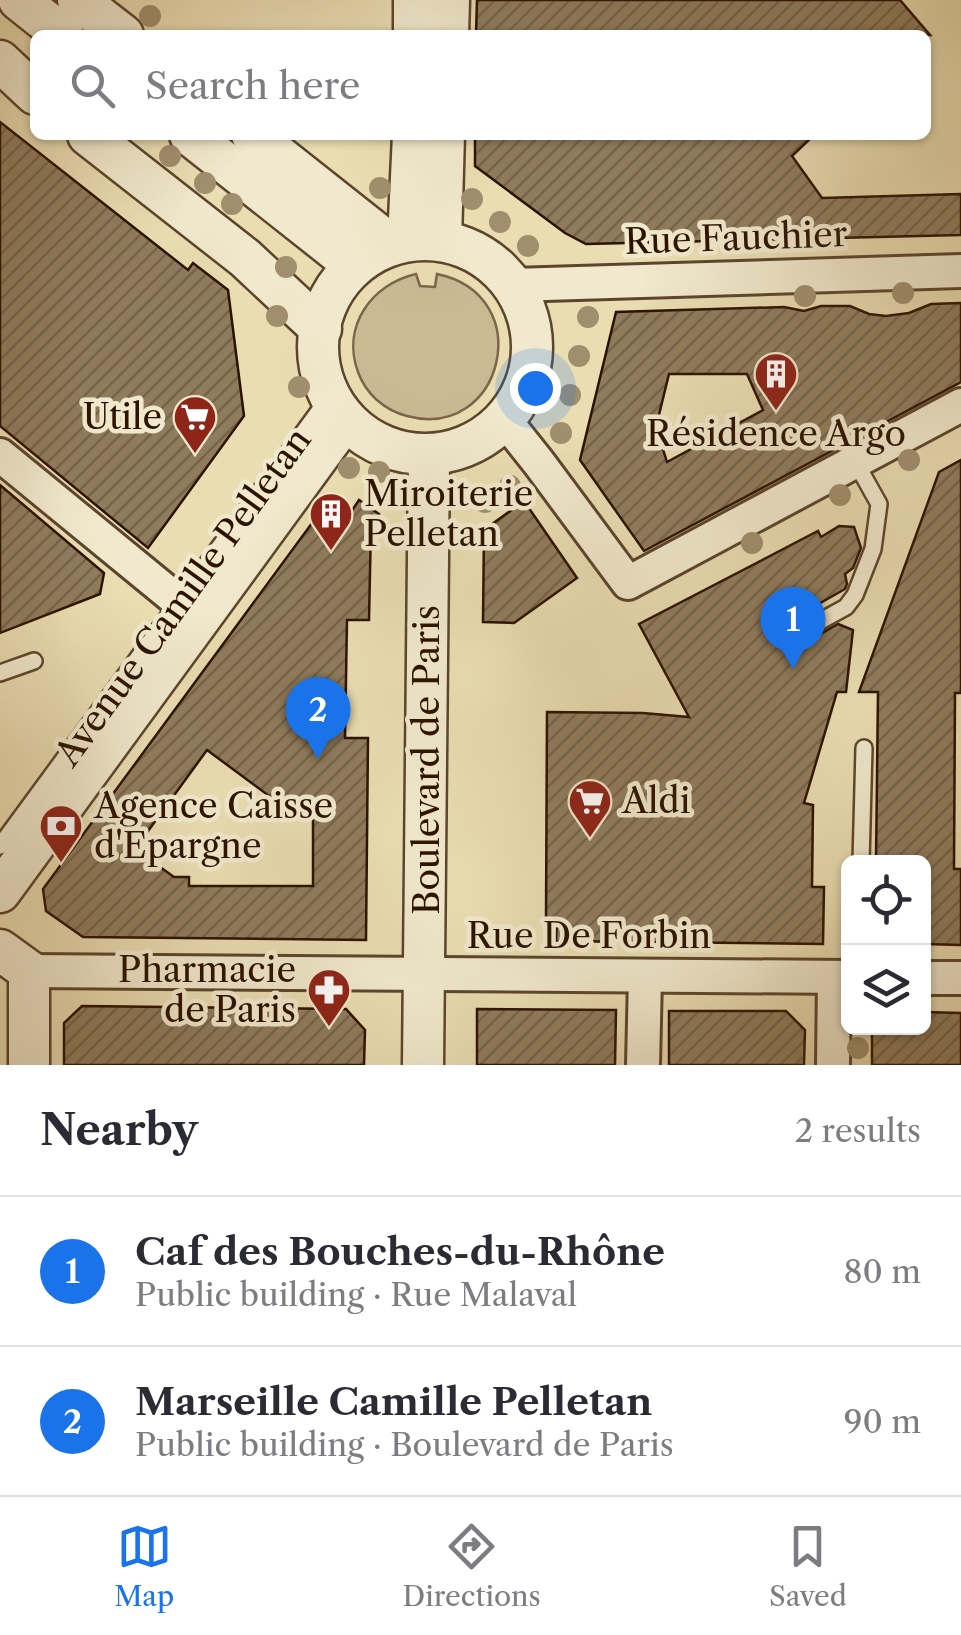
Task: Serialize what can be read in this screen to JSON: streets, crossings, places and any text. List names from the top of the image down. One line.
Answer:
{"streets":{"street":["Rue Fauchier","Avenue Camille Pelletan","Boulevard de Paris","Rue De Forbin"]},"crossings":[["Rue Fauchier","Avenue Camille Pelletan"],["Rue Fauchier","Boulevard de Paris"],["Avenue Camille Pelletan","Boulevard de Paris"],["Boulevard de Paris","Rue De Forbin"]],"places":{"building":["Résidence Argo","Miroiterie Pelletan"],"supermarket":["Utile","Aldi"],"bank":["Agence Caisse d'Epargne"],"pharmacy":["Pharmacie de Paris"]},"page":{"search":"Search here","pins":["1","2"],"heading":["Nearby","2 results"],"list":[{"mark":"1","name":"Caf des Bouches-du-Rhône","note":"Public building · Rue Malaval","value":"80 m"},{"mark":"2","name":"Marseille Camille Pelletan","note":"Public building · Boulevard de Paris","value":"90 m"}],"nav":["Map","Directions","Saved"]}}
